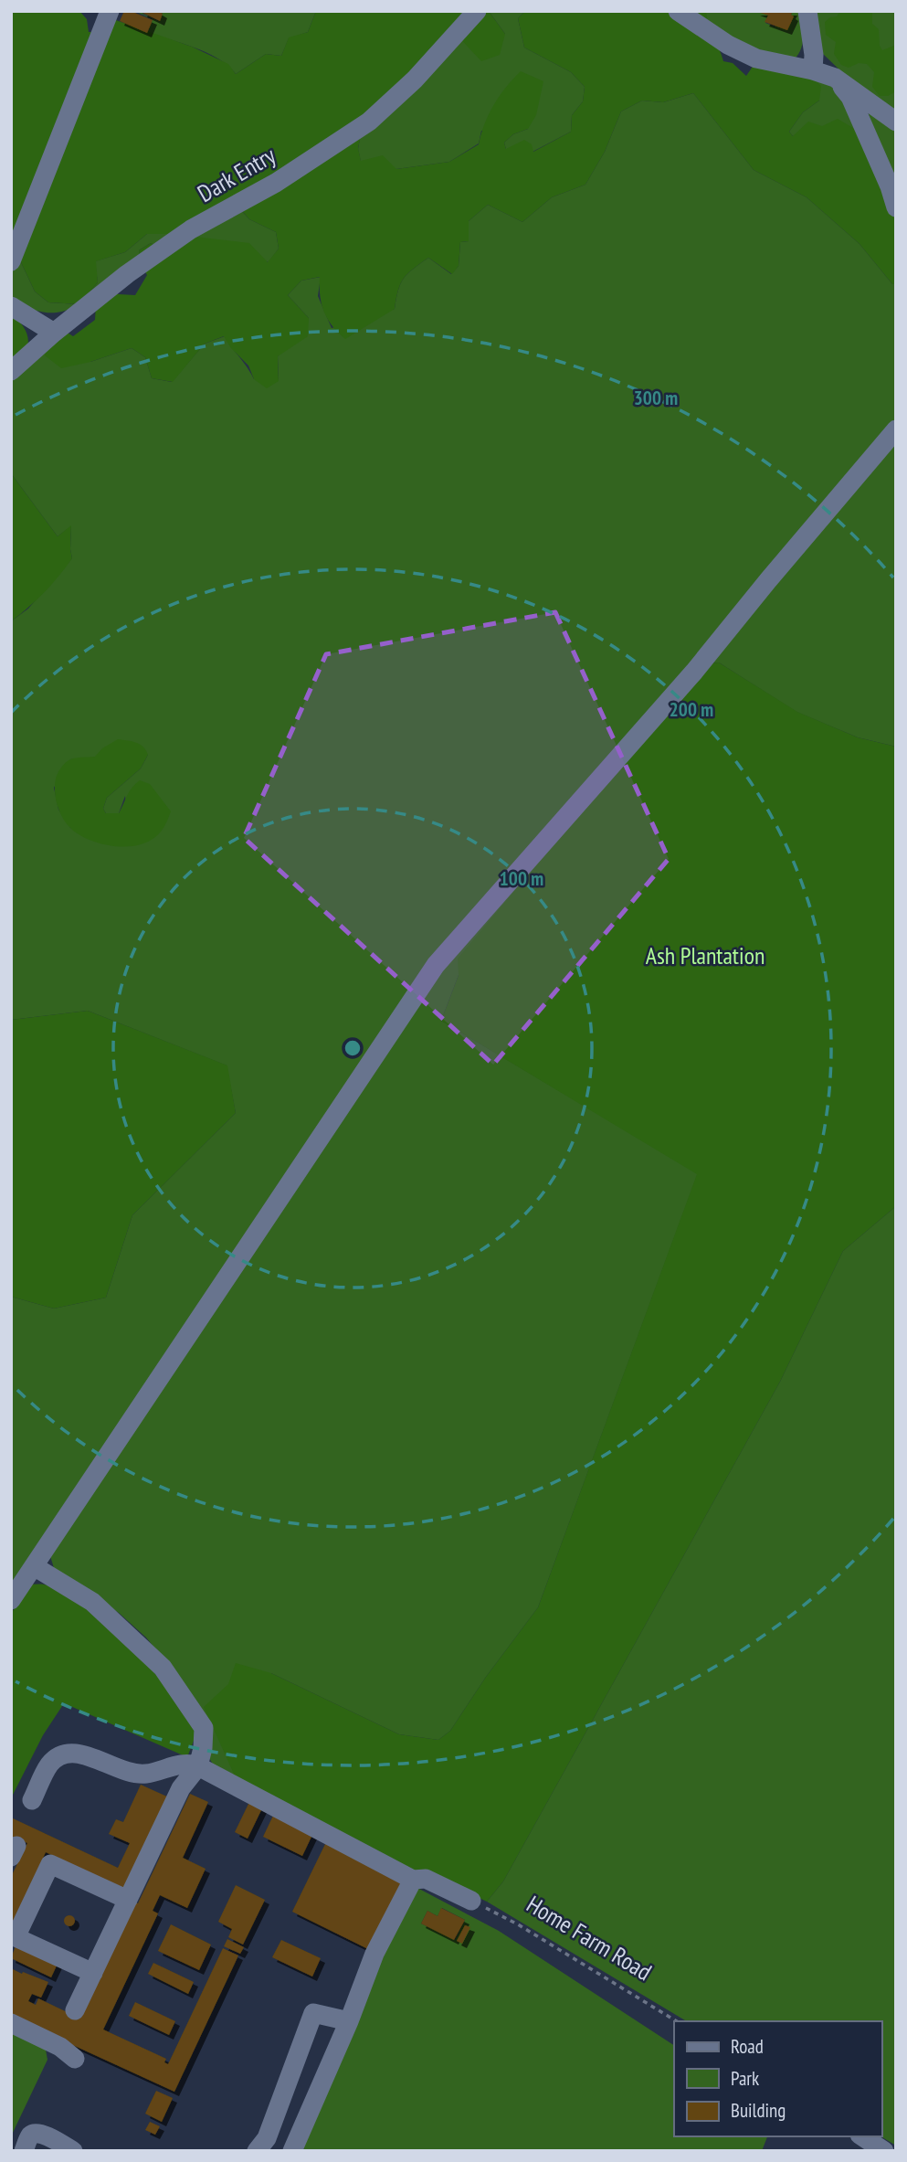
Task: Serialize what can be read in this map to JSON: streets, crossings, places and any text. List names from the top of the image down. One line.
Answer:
{"streets":{"street":["Dark Entry"],"path":["Home Farm Road"]},"parks":["Ash Plantation"],"legend":["Road","Park","Building"],"rings":["300 m","200 m","100 m"]}
